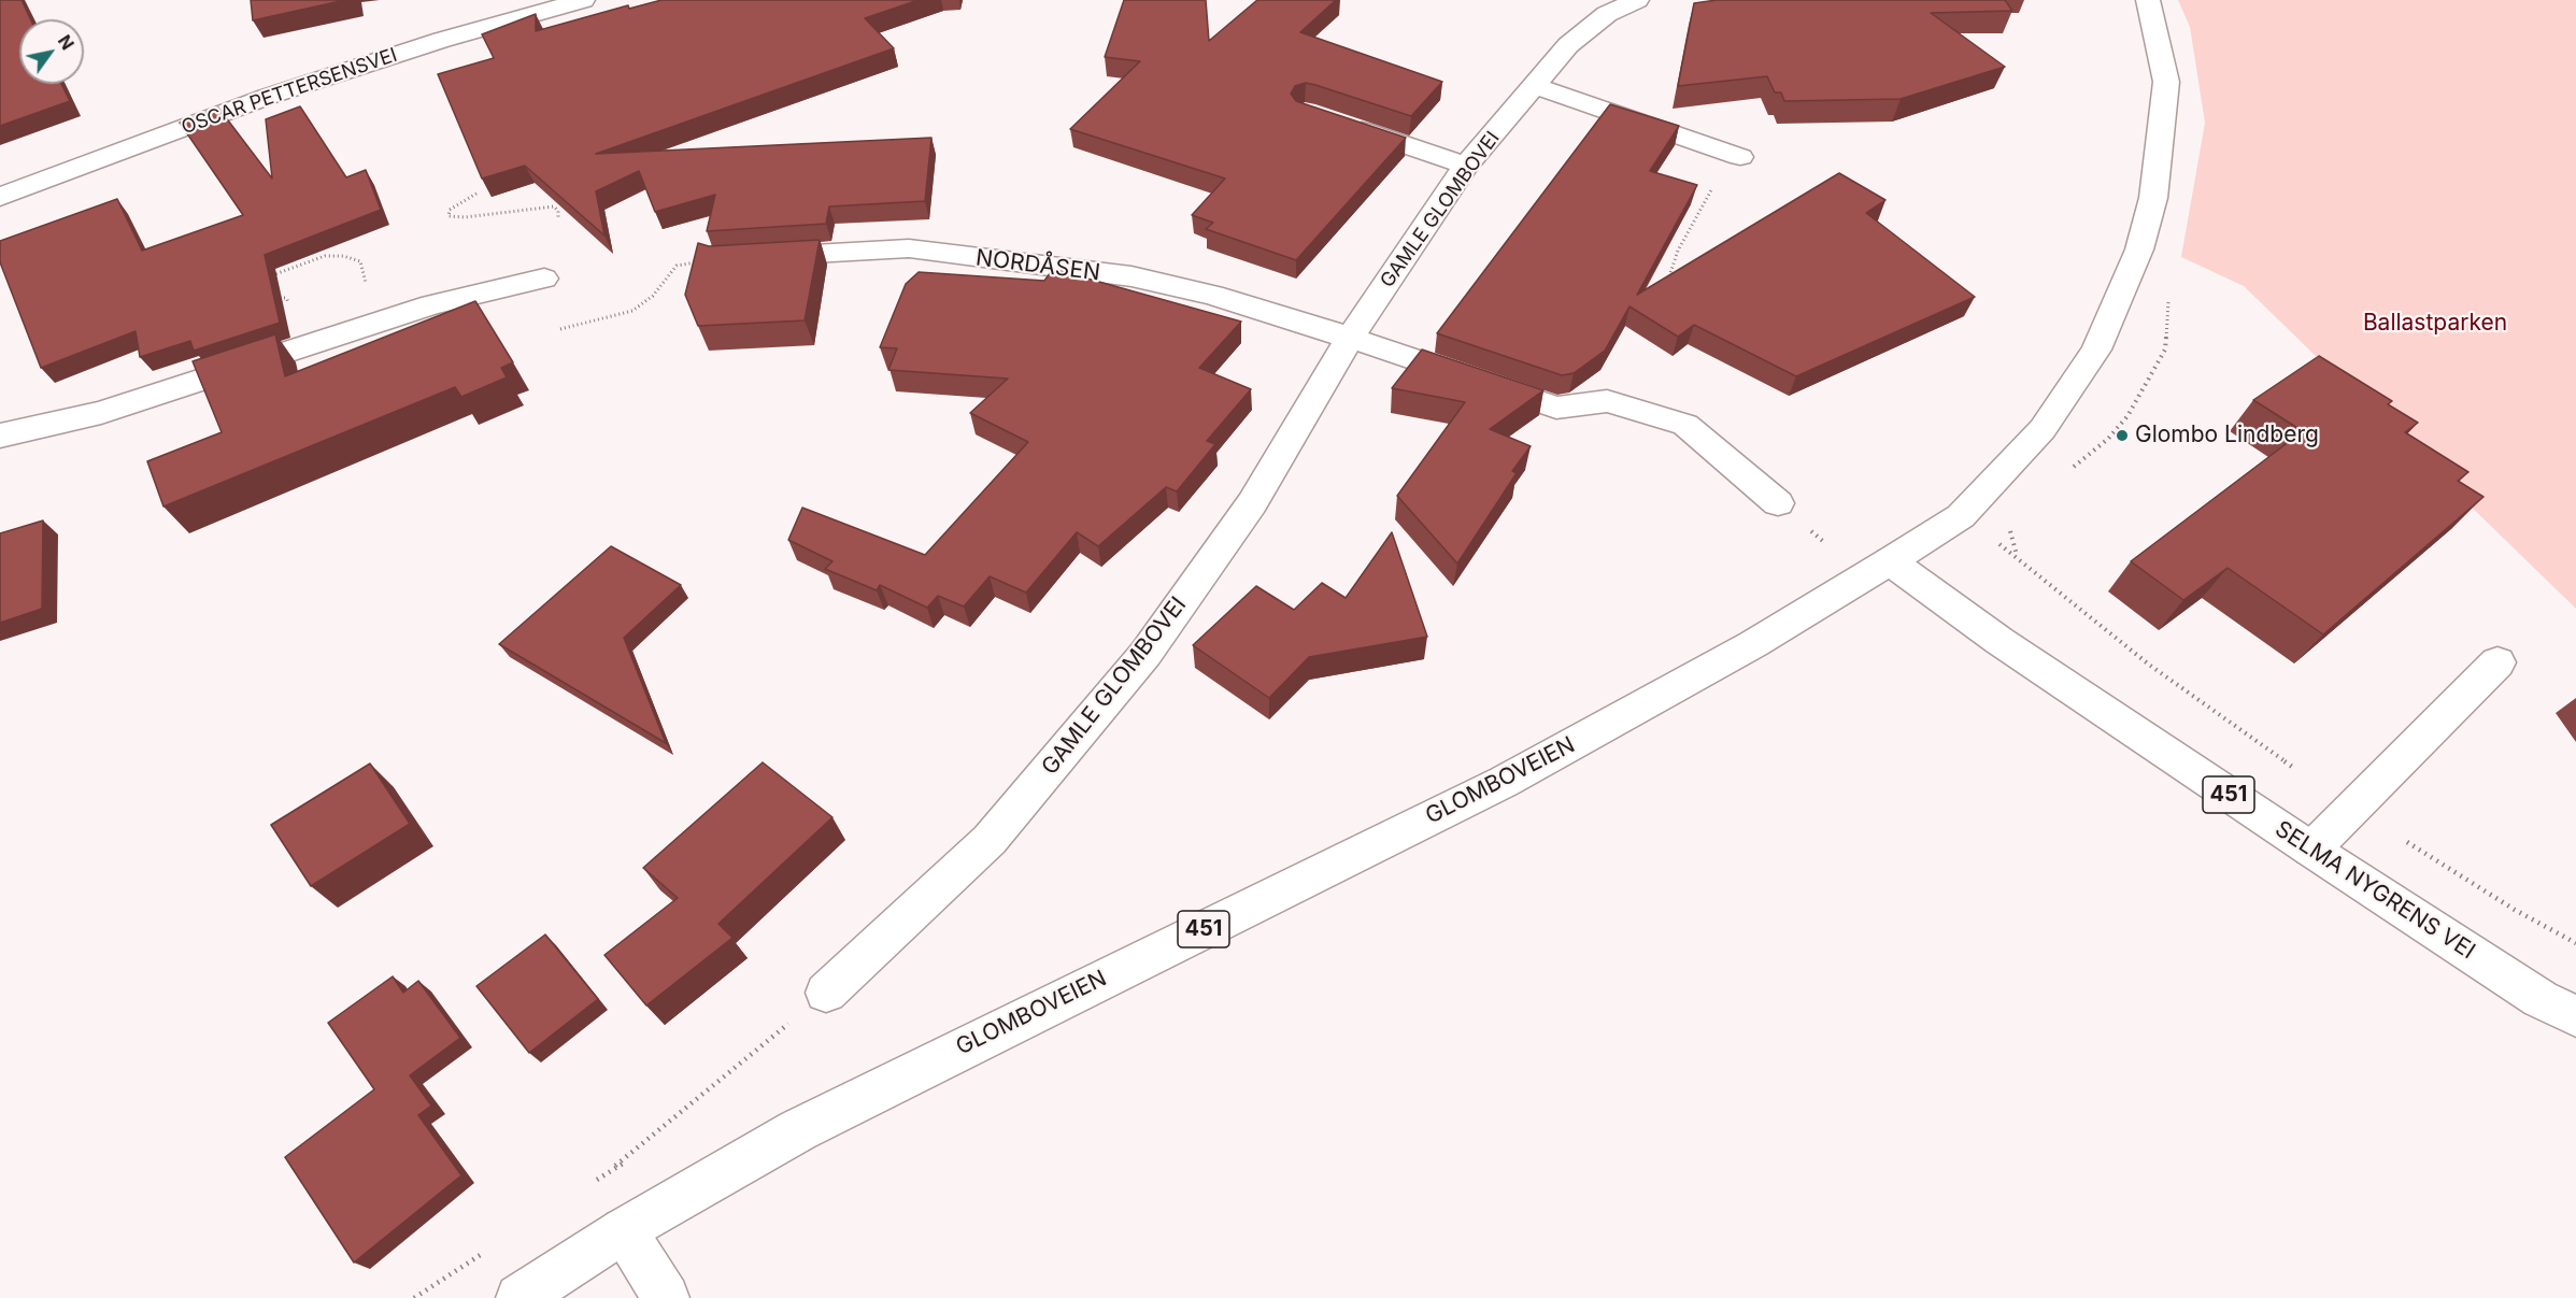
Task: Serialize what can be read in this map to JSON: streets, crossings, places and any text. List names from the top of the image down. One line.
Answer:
{"streets":{"street":["OSCAR PETTERSENSVEI","GAMLE GLOMBOVEI","NORDÅSEN","GLOMBOVEIEN","451","SELMA NYGRENS VEI"]},"crossings":[["GAMLE GLOMBOVEI","NORDÅSEN"],["GLOMBOVEIEN","SELMA NYGRENS VEI"]],"parks":["Ballastparken"],"places":["Glombo Lindberg"],"north":"top right"}
